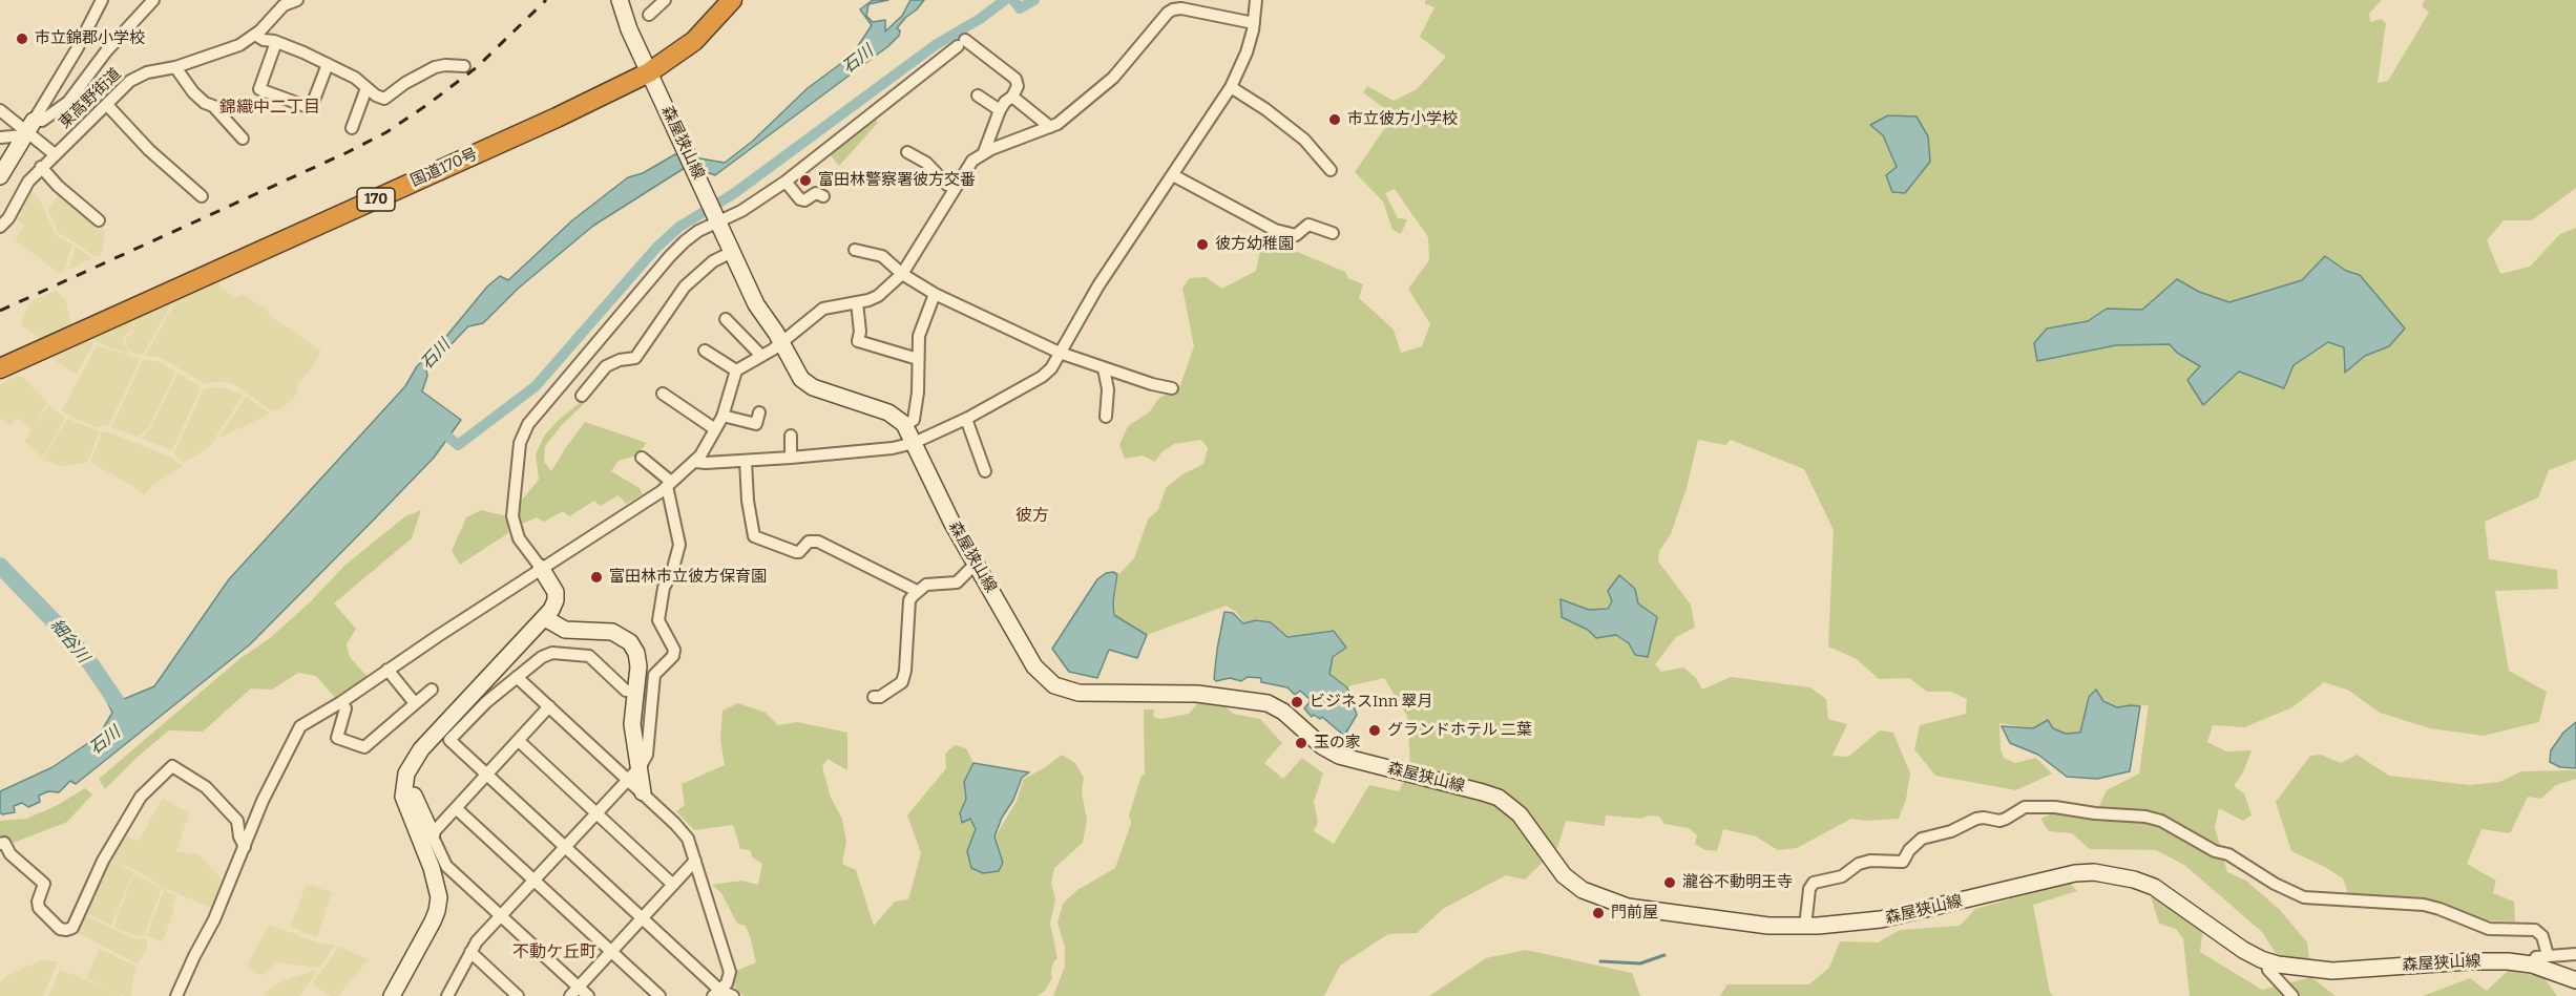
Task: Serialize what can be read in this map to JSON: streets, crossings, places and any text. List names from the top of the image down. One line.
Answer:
{"streets":{"highway":["国道170号","170"],"main road":["森屋狭山線"],"street":["東高野街道"]},"crossings":[["森屋狭山線","国道170号"]],"districts":["錦織中二丁目","彼方","不動ケ丘町"],"water":["石川","細谷川"],"places":["市立錦郡小学校","市立彼方小学校","富田林警察署彼方交番","彼方幼稚園","富田林市立彼方保育園","ビジネスInn 翠月","グランドホテル 二葉","玉の家","瀧谷不動明王寺","門前屋"]}
